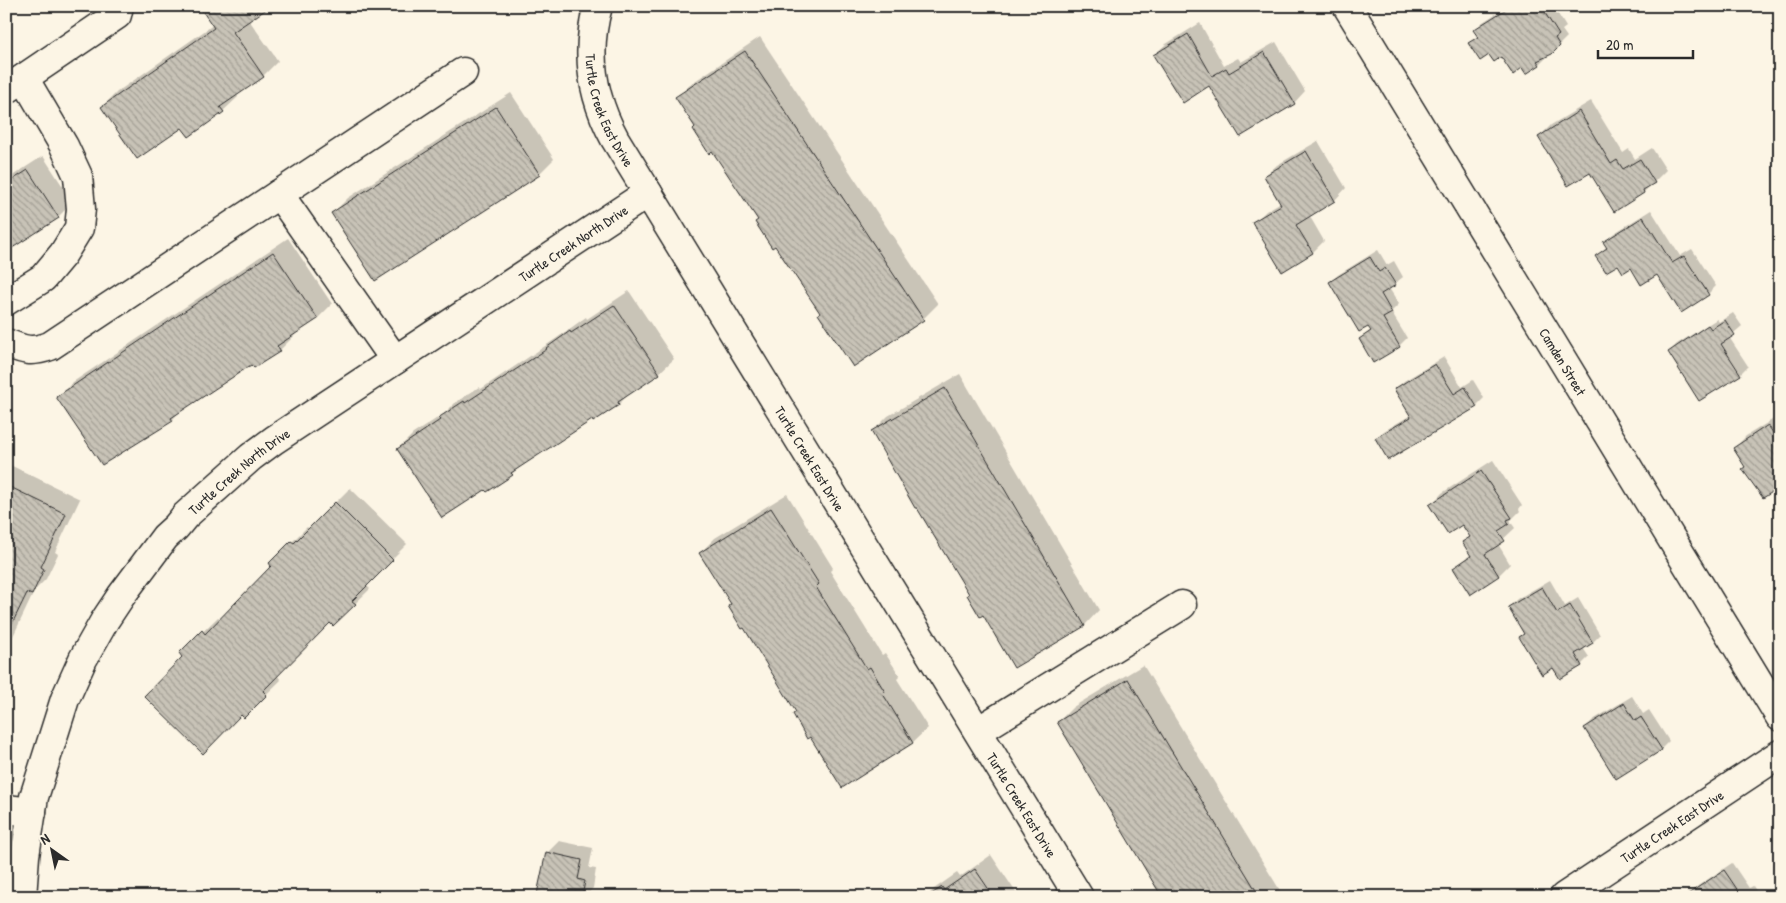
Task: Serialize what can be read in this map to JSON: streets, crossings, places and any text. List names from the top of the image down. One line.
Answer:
{"streets":{"street":["Turtle Creek East Drive","Turtle Creek North Drive","Camden Street"]},"crossings":[["Turtle Creek East Drive","Turtle Creek North Drive"]],"scale_bar":"20 m","north":"top left"}
